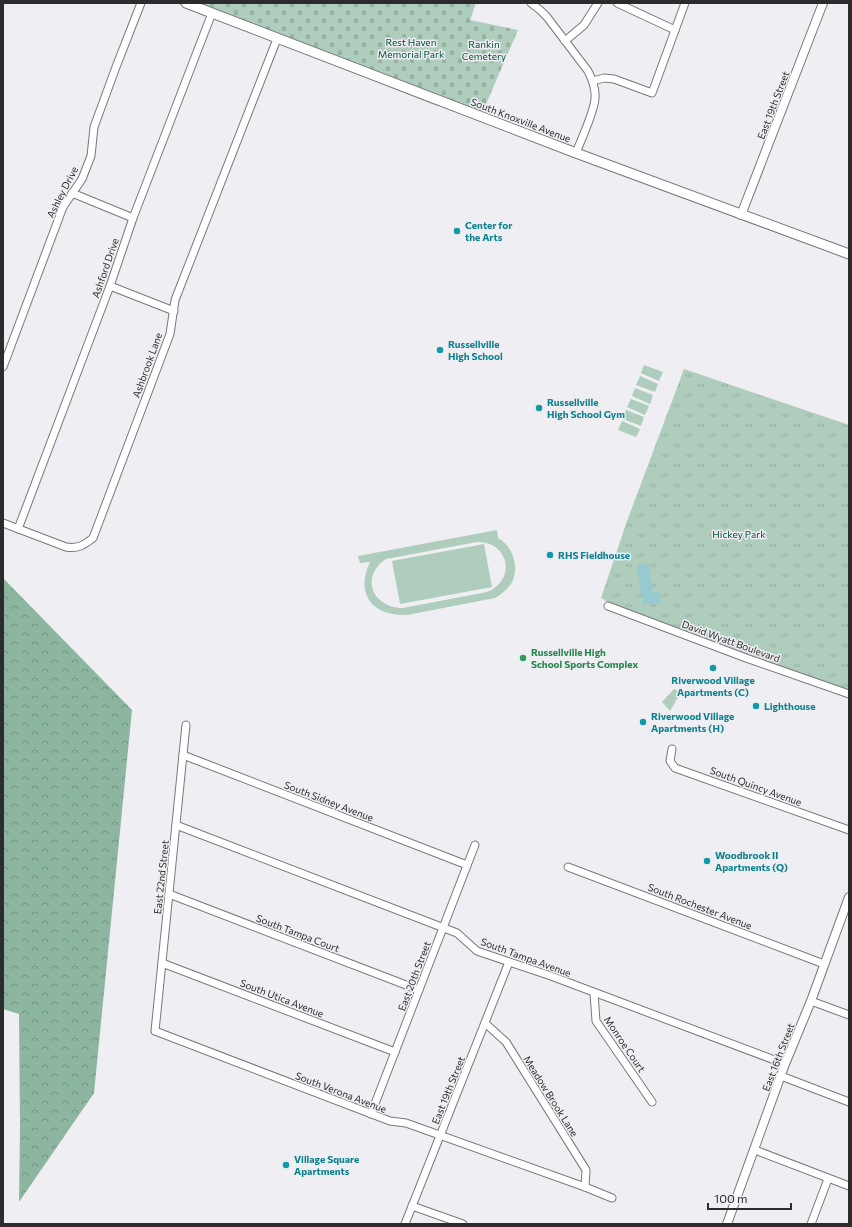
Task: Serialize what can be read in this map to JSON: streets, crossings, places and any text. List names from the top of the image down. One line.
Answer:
{"streets":{"main road":["South Knoxville Avenue"],"street":["East 19th Street","Ashley Drive","Ashford Drive","Ashbrook Lane","David Wyatt Boulevard","South Quincy Avenue","South Sidney Avenue","East 22nd Street","South Rochester Avenue","South Tampa Court","South Tampa Avenue","East 20th Street","South Utica Avenue","Monroe Court","East 16th Street","South Verona Avenue","Meadow Brook Lane"]},"crossings":[["East 19th Street","South Knoxville Avenue"],["East 19th Street","South Tampa Avenue"],["East 19th Street","South Verona Avenue"],["East 19th Street","Meadow Brook Lane"],["South Knoxville Avenue","Ashford Drive"],["South Knoxville Avenue","Ashbrook Lane"],["Ashford Drive","Ashbrook Lane"],["South Sidney Avenue","East 22nd Street"],["South Sidney Avenue","East 20th Street"],["East 22nd Street","South Tampa Court"],["East 22nd Street","South Tampa Avenue"],["East 22nd Street","South Utica Avenue"],["East 22nd Street","South Verona Avenue"],["South Rochester Avenue","East 16th Street"],["South Tampa Court","East 20th Street"],["South Tampa Avenue","East 20th Street"],["South Tampa Avenue","Monroe Court"],["South Tampa Avenue","East 16th Street"],["East 20th Street","South Utica Avenue"],["East 20th Street","South Verona Avenue"],["South Verona Avenue","Meadow Brook Lane"]],"parks":["Rest Haven Memorial Park","Rankin Cemetery","Hickey Park"],"places":["Center for the Arts","Russellville High School","Russellville High School Gym","RHS Fieldhouse","Russellville High School Sports Complex","Riverwood Village Apartments (C)","Lighthouse","Riverwood Village Apartments (H)","Woodbrook II Apartments (Q)","Village Square Apartments"],"scale_bar":"100 m"}
